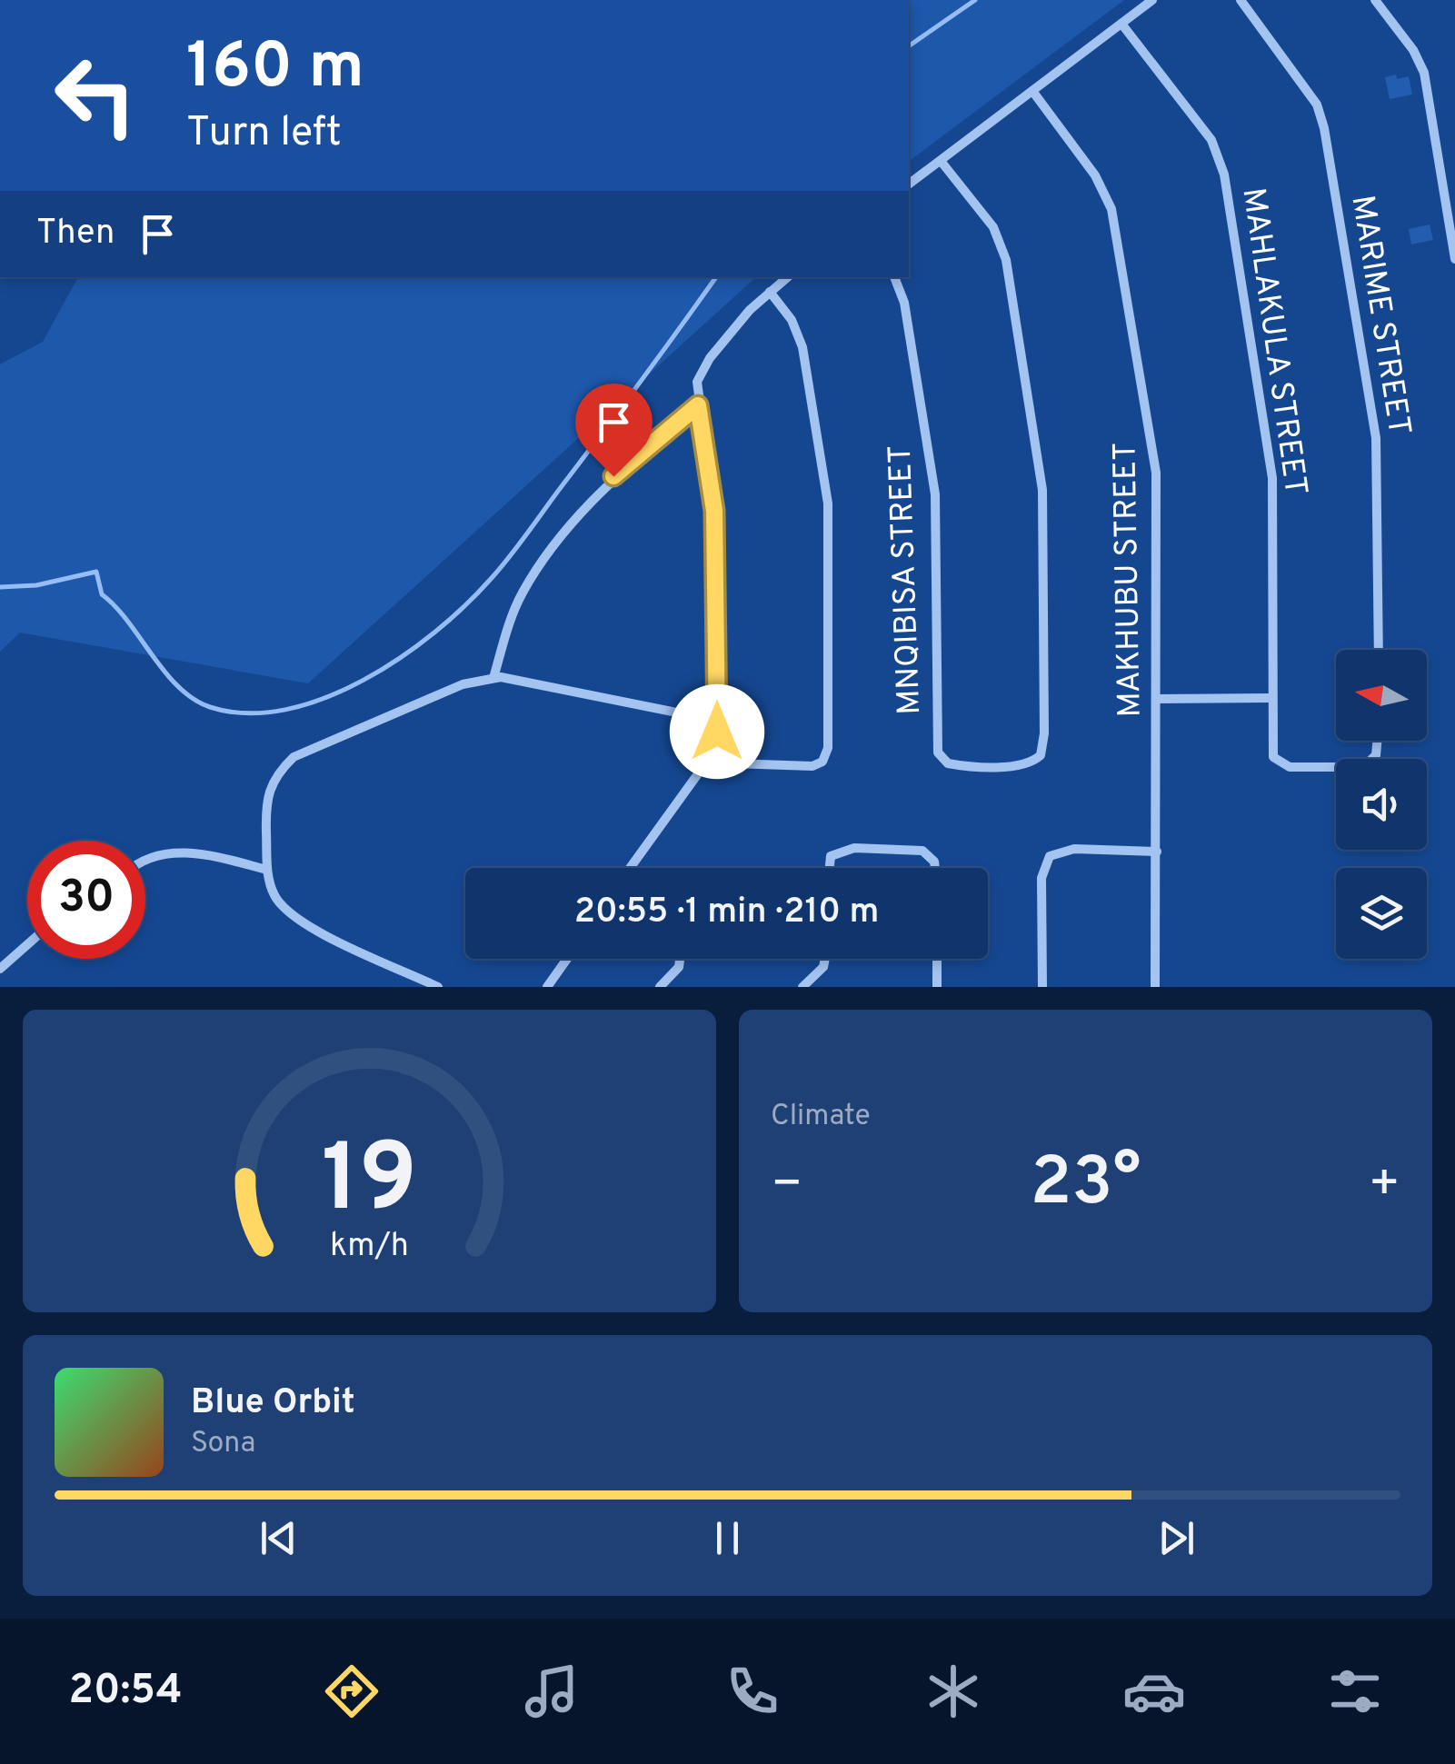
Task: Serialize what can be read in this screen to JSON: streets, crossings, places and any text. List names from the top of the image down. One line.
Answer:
{"streets":{"street":["MARIME STREET","MAHLAKULA STREET","MNQIBISA STREET","MAKHUBU STREET"]},"north":"left","page":{"turn":["160 m","Turn left"],"then":"Then","limit":"30","trip":"20:55 · 1 min · 210 m","tile":"Climate","heat":["−","23°","+"],"song":["Blue Orbit","Sona"],"tabs":"20:54","gauge":["19","km/h"]}}
